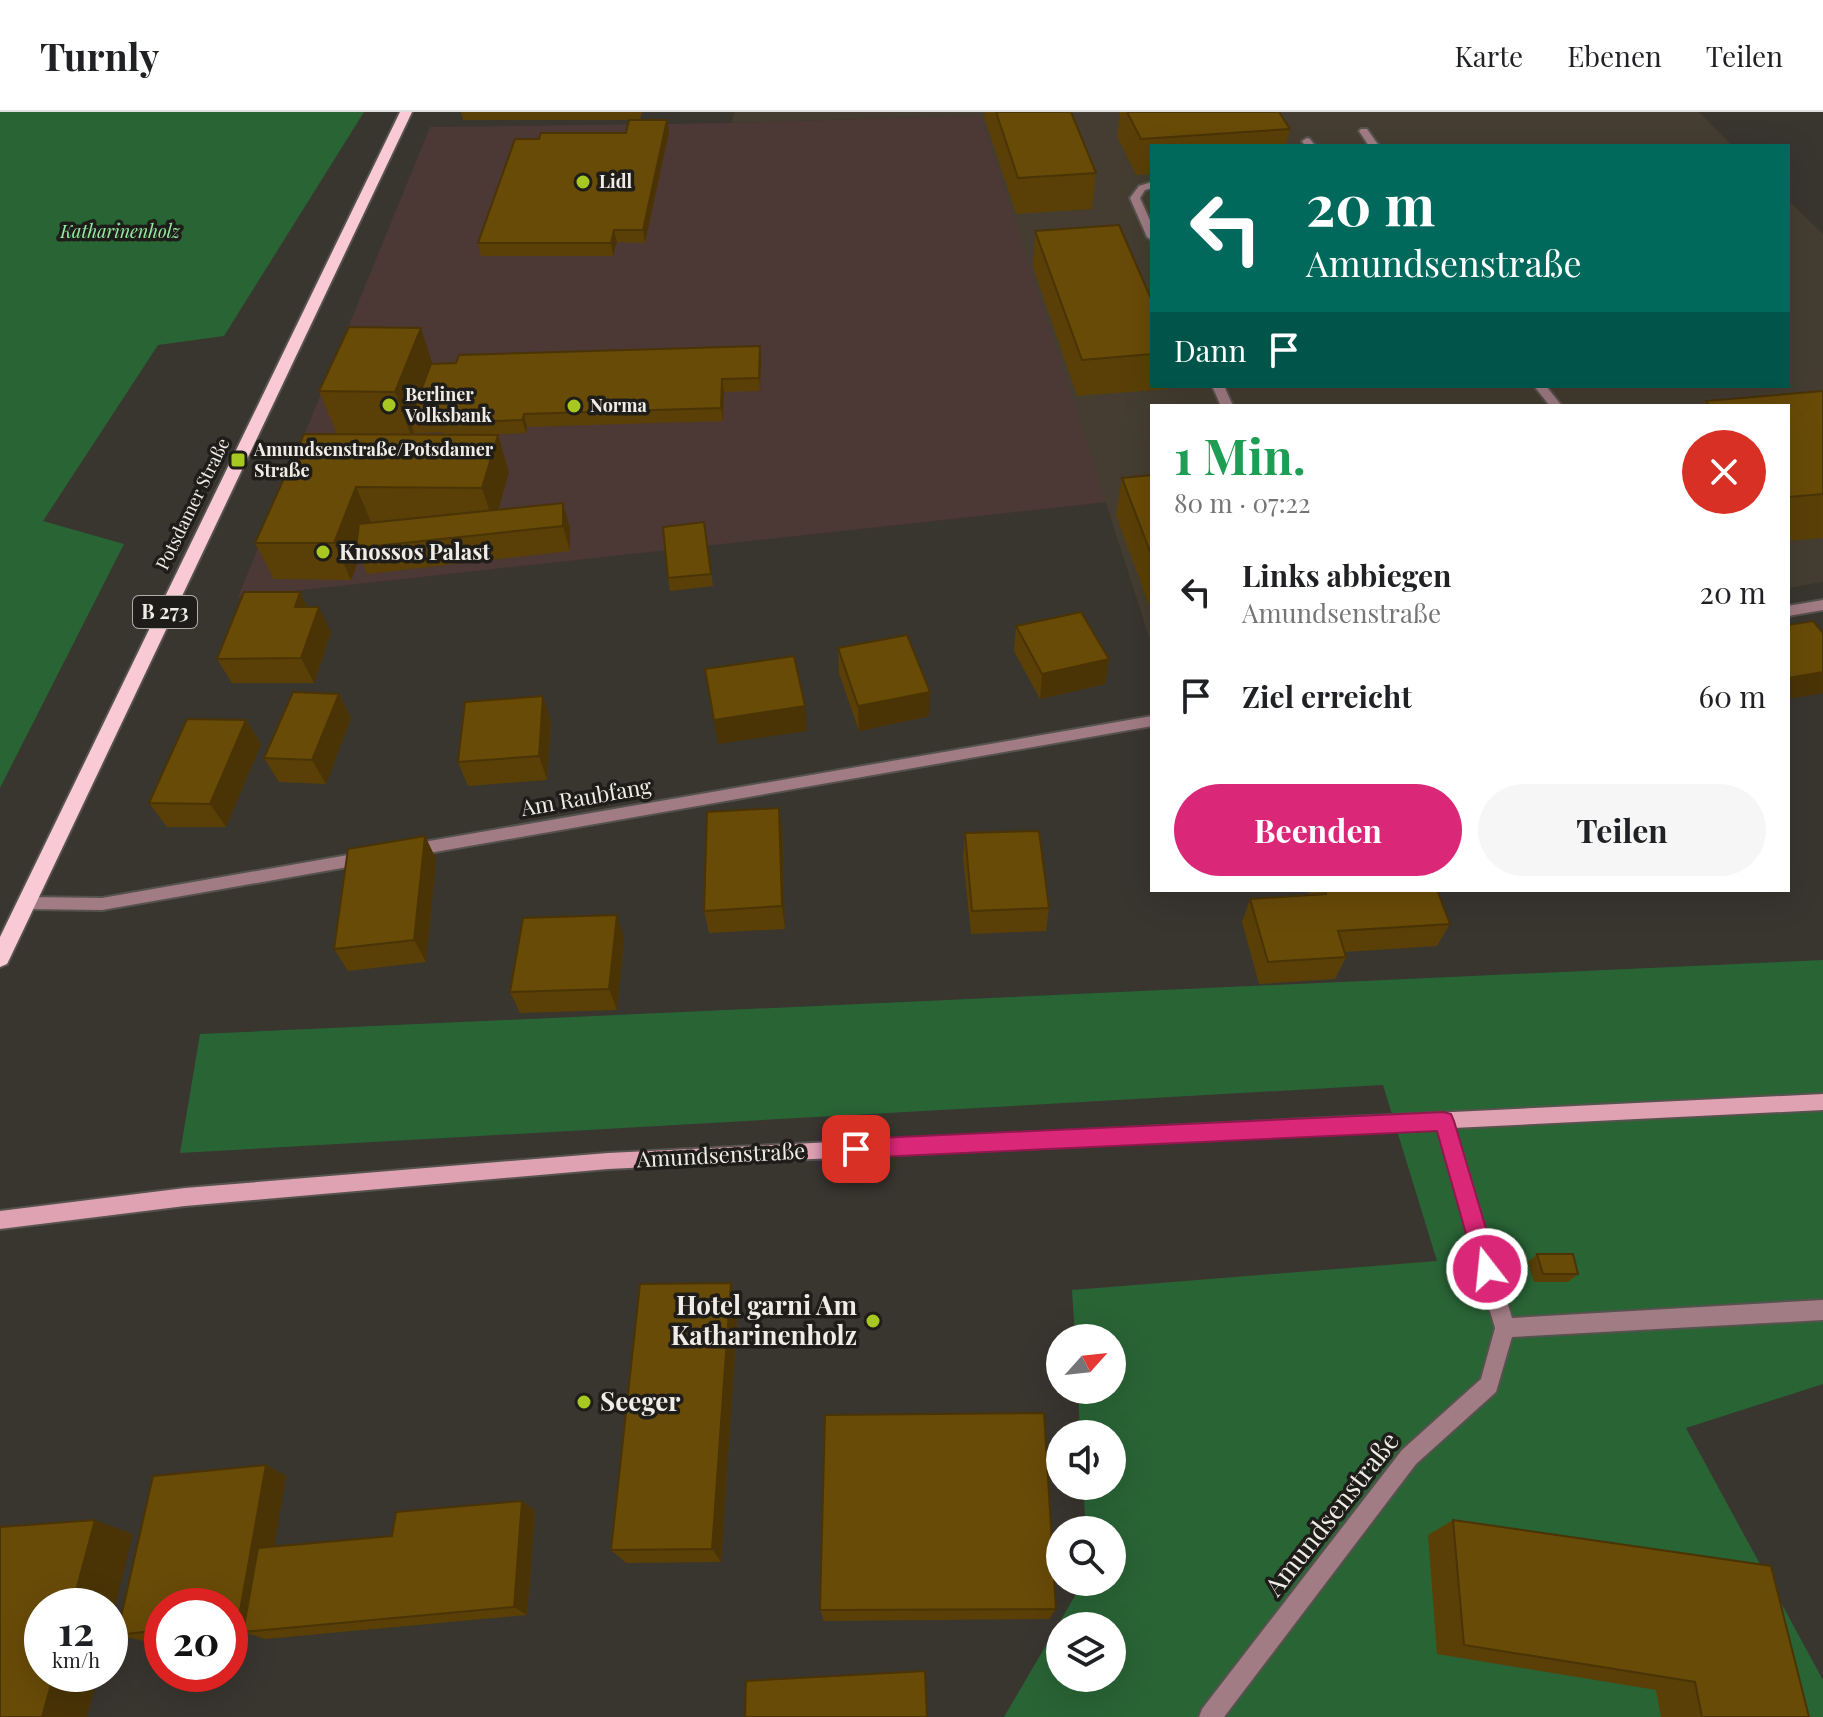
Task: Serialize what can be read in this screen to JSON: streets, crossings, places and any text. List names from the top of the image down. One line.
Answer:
{"streets":{"main road":["Potsdamer Straße","B 273"],"street":["Am Raubfang","Amundsenstraße"]},"crossings":[["Potsdamer Straße","Am Raubfang"]],"parks":["Katharinenholz"],"places":{"other":["Lidl","Berliner Volksbank","Norma","Knossos Palast","Hotel garni Am Katharinenholz","Seeger"],"transit":["Amundsenstraße/Potsdamer Straße"]},"north":"top right","page":{"header":"Turnly","nav":["Karte","Ebenen","Teilen"],"turn":["20 m","Amundsenstraße"],"then":"Dann","heading":["1 Min.","80 m · 07:22"],"list":[{"name":"Links abbiegen","note":"Amundsenstraße","value":"20 m"},{"name":"Ziel erreicht","value":"60 m"}],"buttons":["Beenden","Teilen"],"speed":"12 km/h","limit":"20"}}
